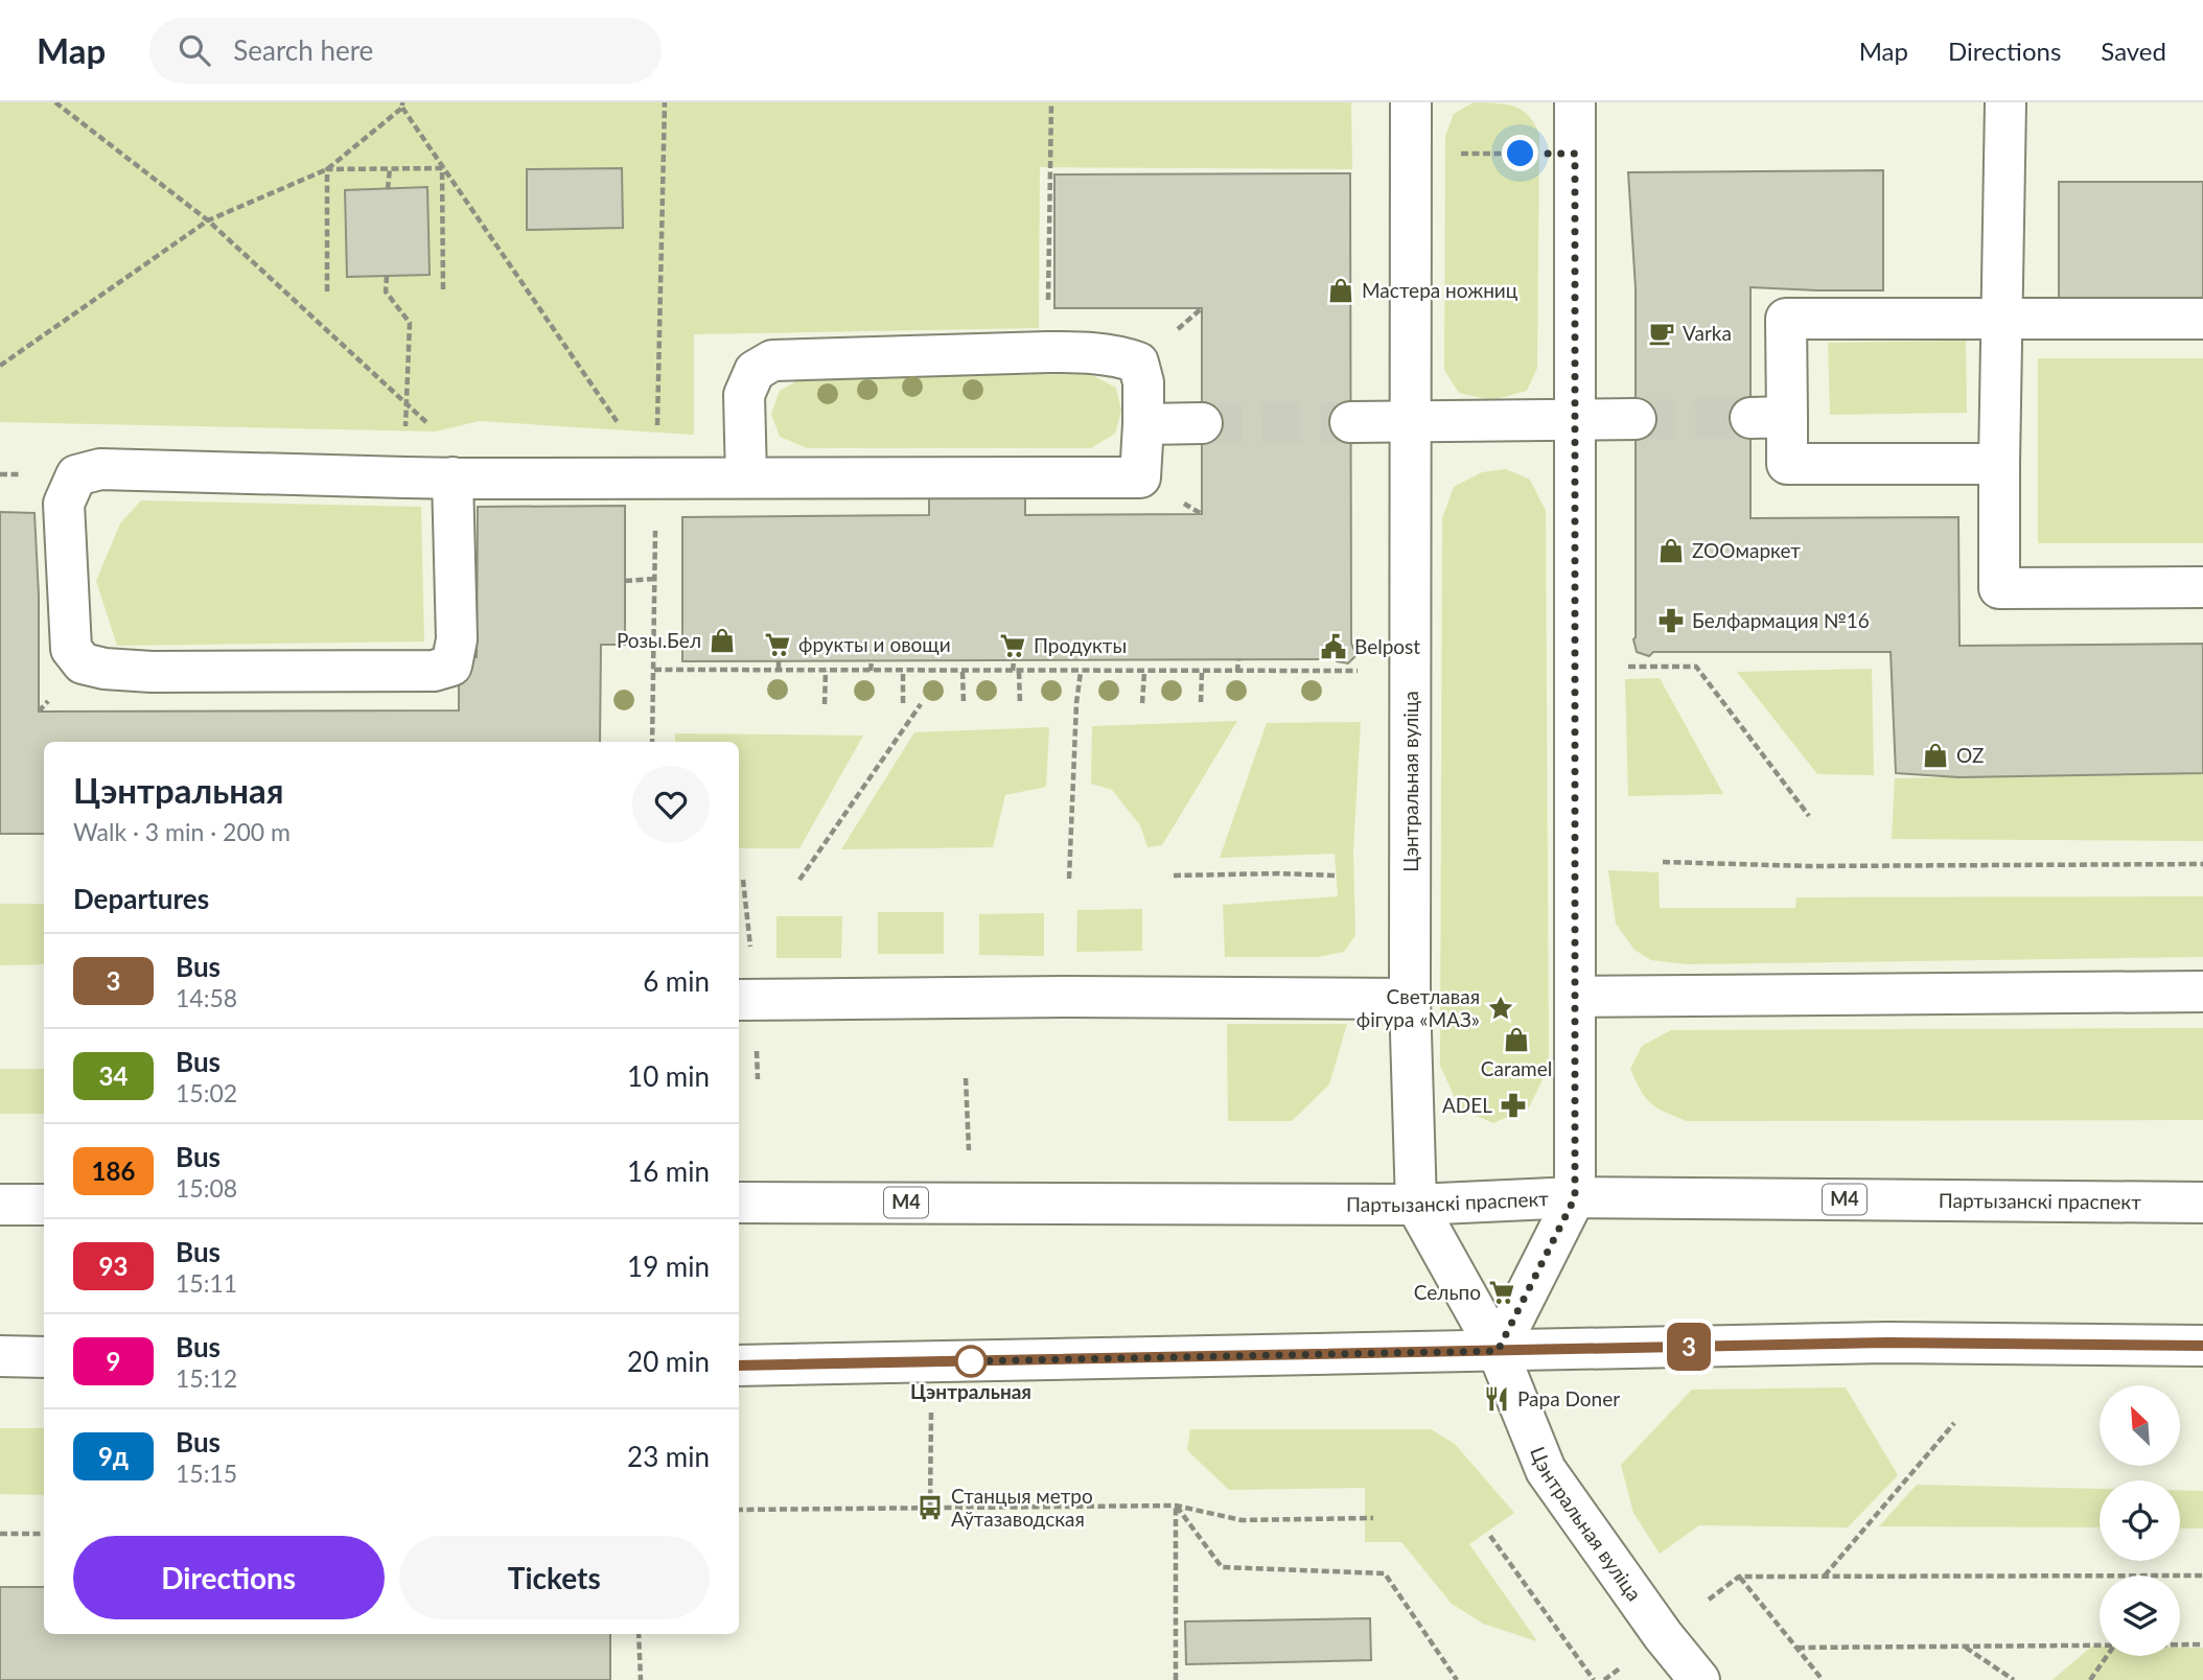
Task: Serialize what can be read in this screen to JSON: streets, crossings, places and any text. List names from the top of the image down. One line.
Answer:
{"streets":{"street":["Цэнтральная вуліца","М4","Партызанскі праспект"]},"crossings":[["Цэнтральная вуліца","Партызанскі праспект"]],"places":{"shop":["Мастера ножниц","ZOOмаркет","Розы.Бел","OZ","Caramel"],"cafe":["Varka"],"pharmacy":["Белфармация №16","ADEL"],"supermarket":["фрукты и овощи","Продукты","Сельпо"],"public building":["Belpost"],"place":["Светлавая фігура «МАЗ»"],"other":["Цэнтральная"],"restaurant":["Papa Doner"],"bus stop":["Станцыя метро Аўтазаводская"]},"lines":["bus line 3"],"north":"top left","page":{"header":"Map","search":"Search here","nav":["Map","Directions","Saved"],"on_map":"3","heading":[["Цэнтральная","Walk · 3 min · 200 m"],"Departures"],"list":[{"mark":"3","name":"Bus","note":"14:58","value":"6 min"},{"mark":"34","name":"Bus","note":"15:02","value":"10 min"},{"mark":"186","name":"Bus","note":"15:08","value":"16 min"},{"mark":"93","name":"Bus","note":"15:11","value":"19 min"},{"mark":"9","name":"Bus","note":"15:12","value":"20 min"},{"mark":"9д","name":"Bus","note":"15:15","value":"23 min"}],"buttons":["Directions","Tickets"]}}
